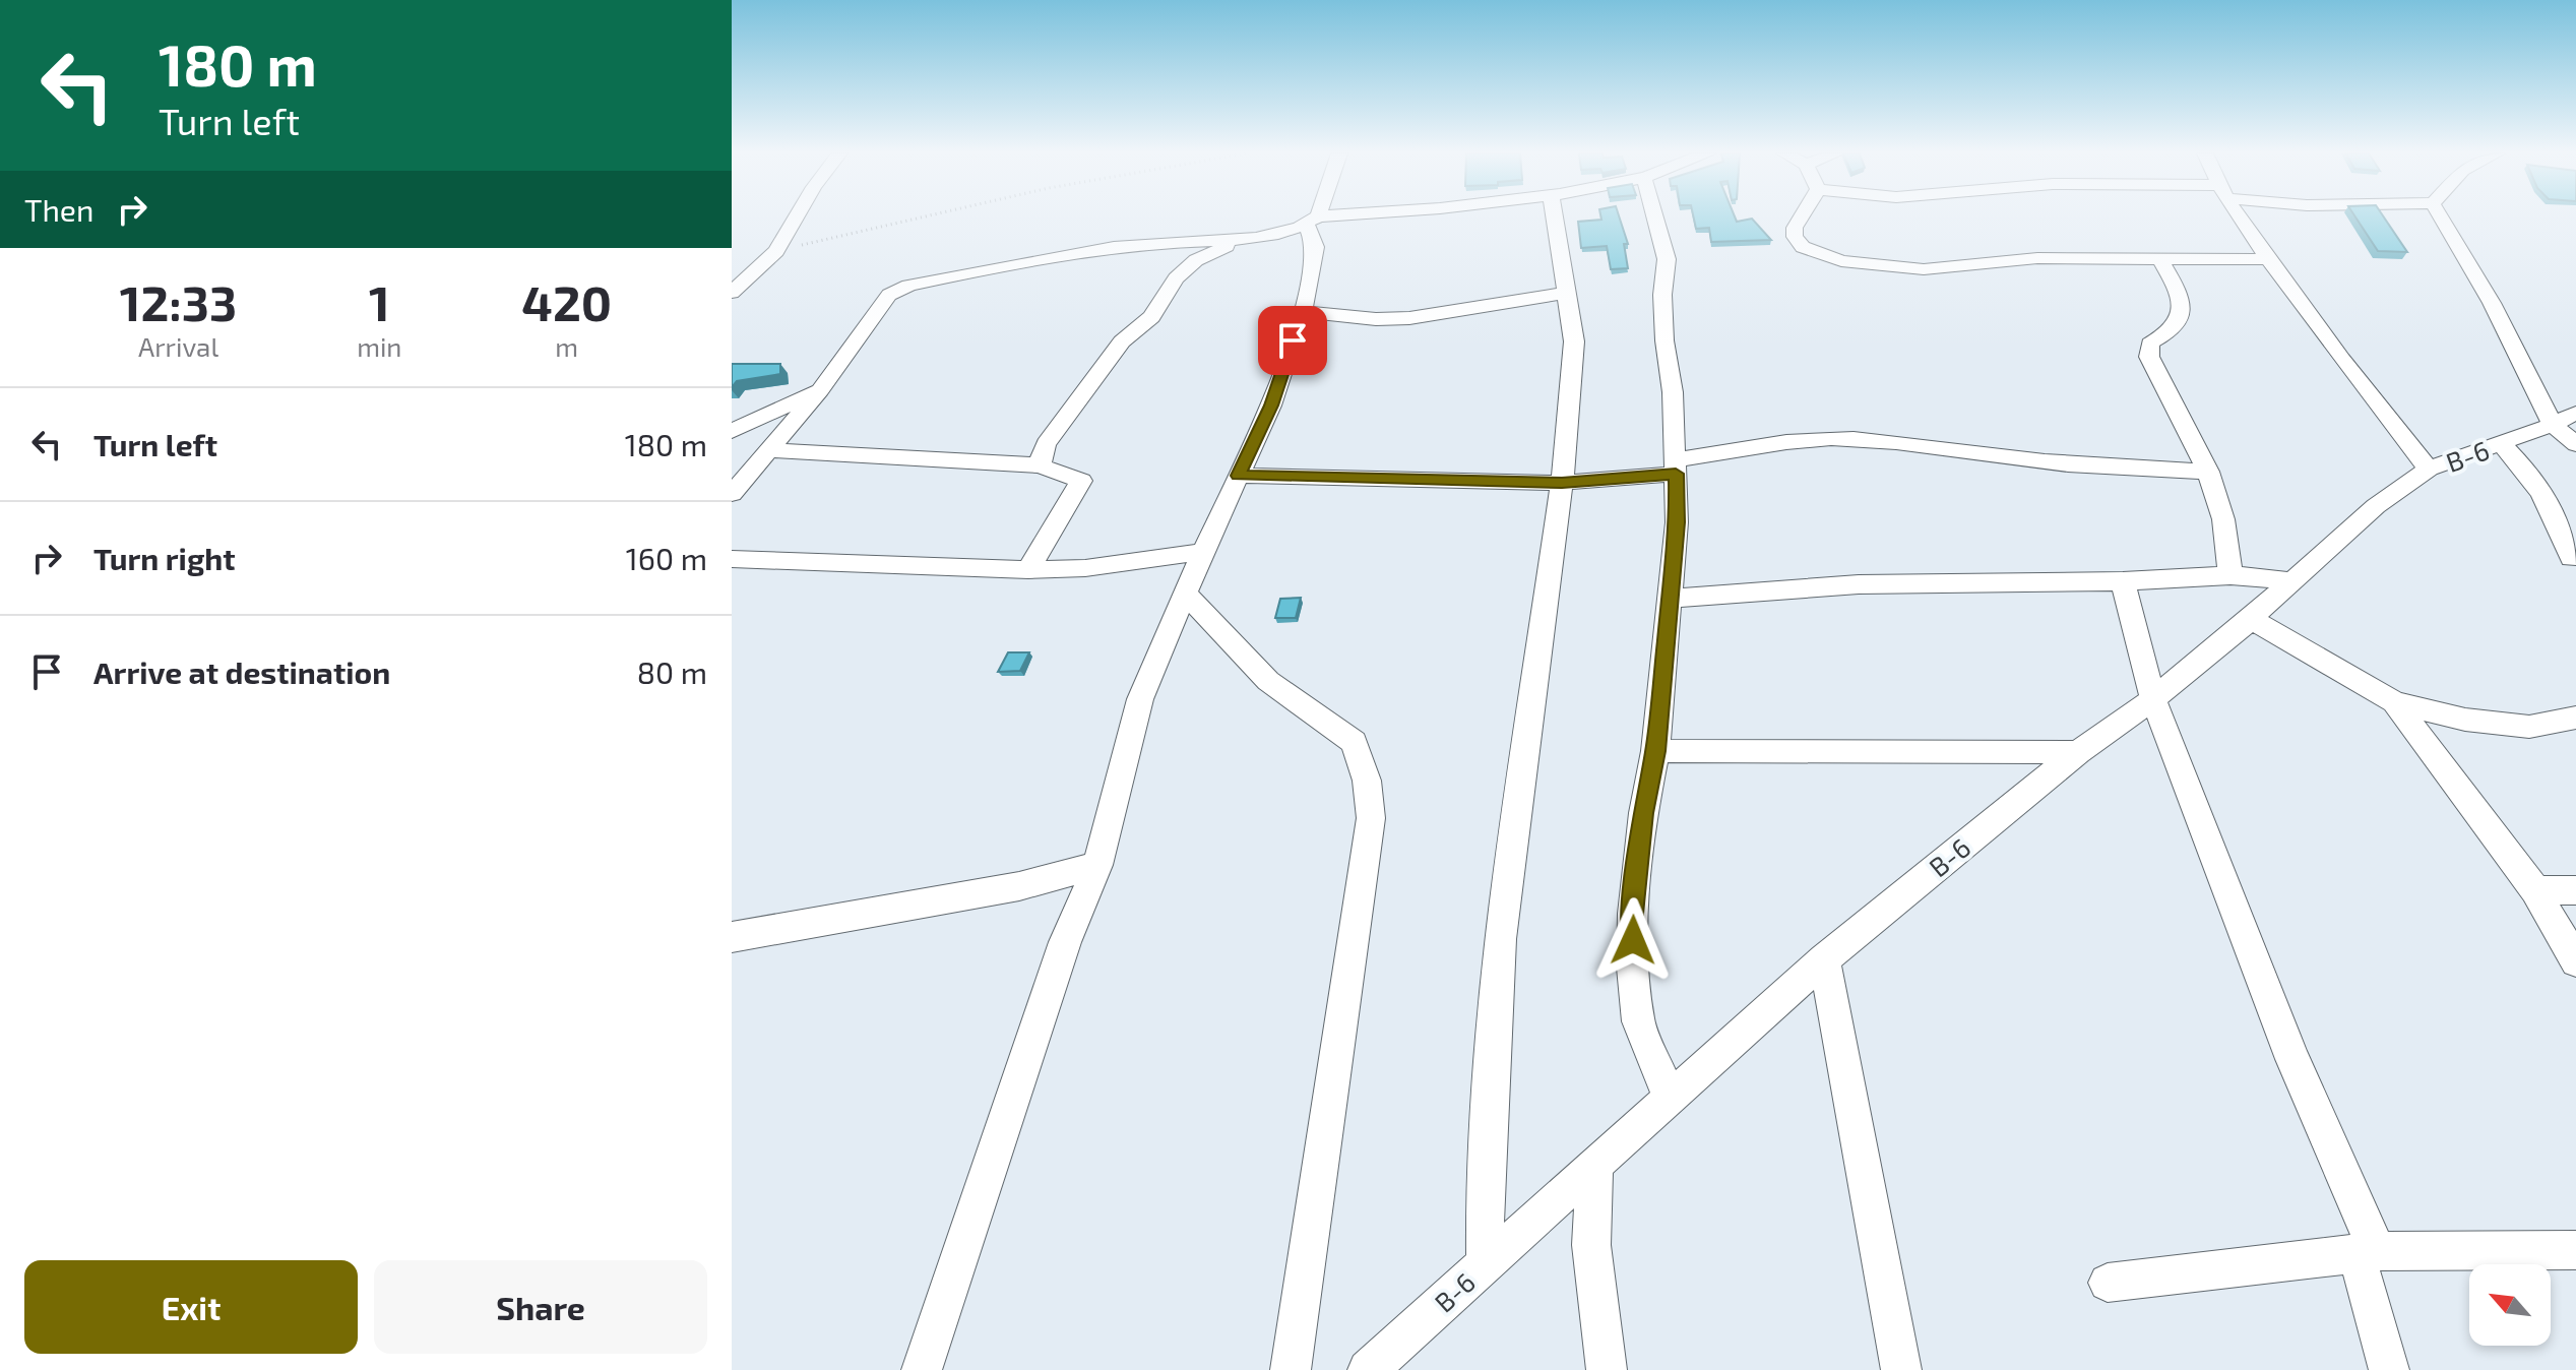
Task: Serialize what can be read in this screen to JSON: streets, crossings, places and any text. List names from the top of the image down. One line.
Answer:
{"streets":{"street":["B-6"]},"north":"top left","page":{"turn":["180 m","Turn left"],"then":"Then","eta":["12:33","Arrival","1","min","420","m"],"list":[{"name":"Turn left","value":"180 m"},{"name":"Turn right","value":"160 m"},{"name":"Arrive at destination","value":"80 m"}],"buttons":["Exit","Share"]}}
